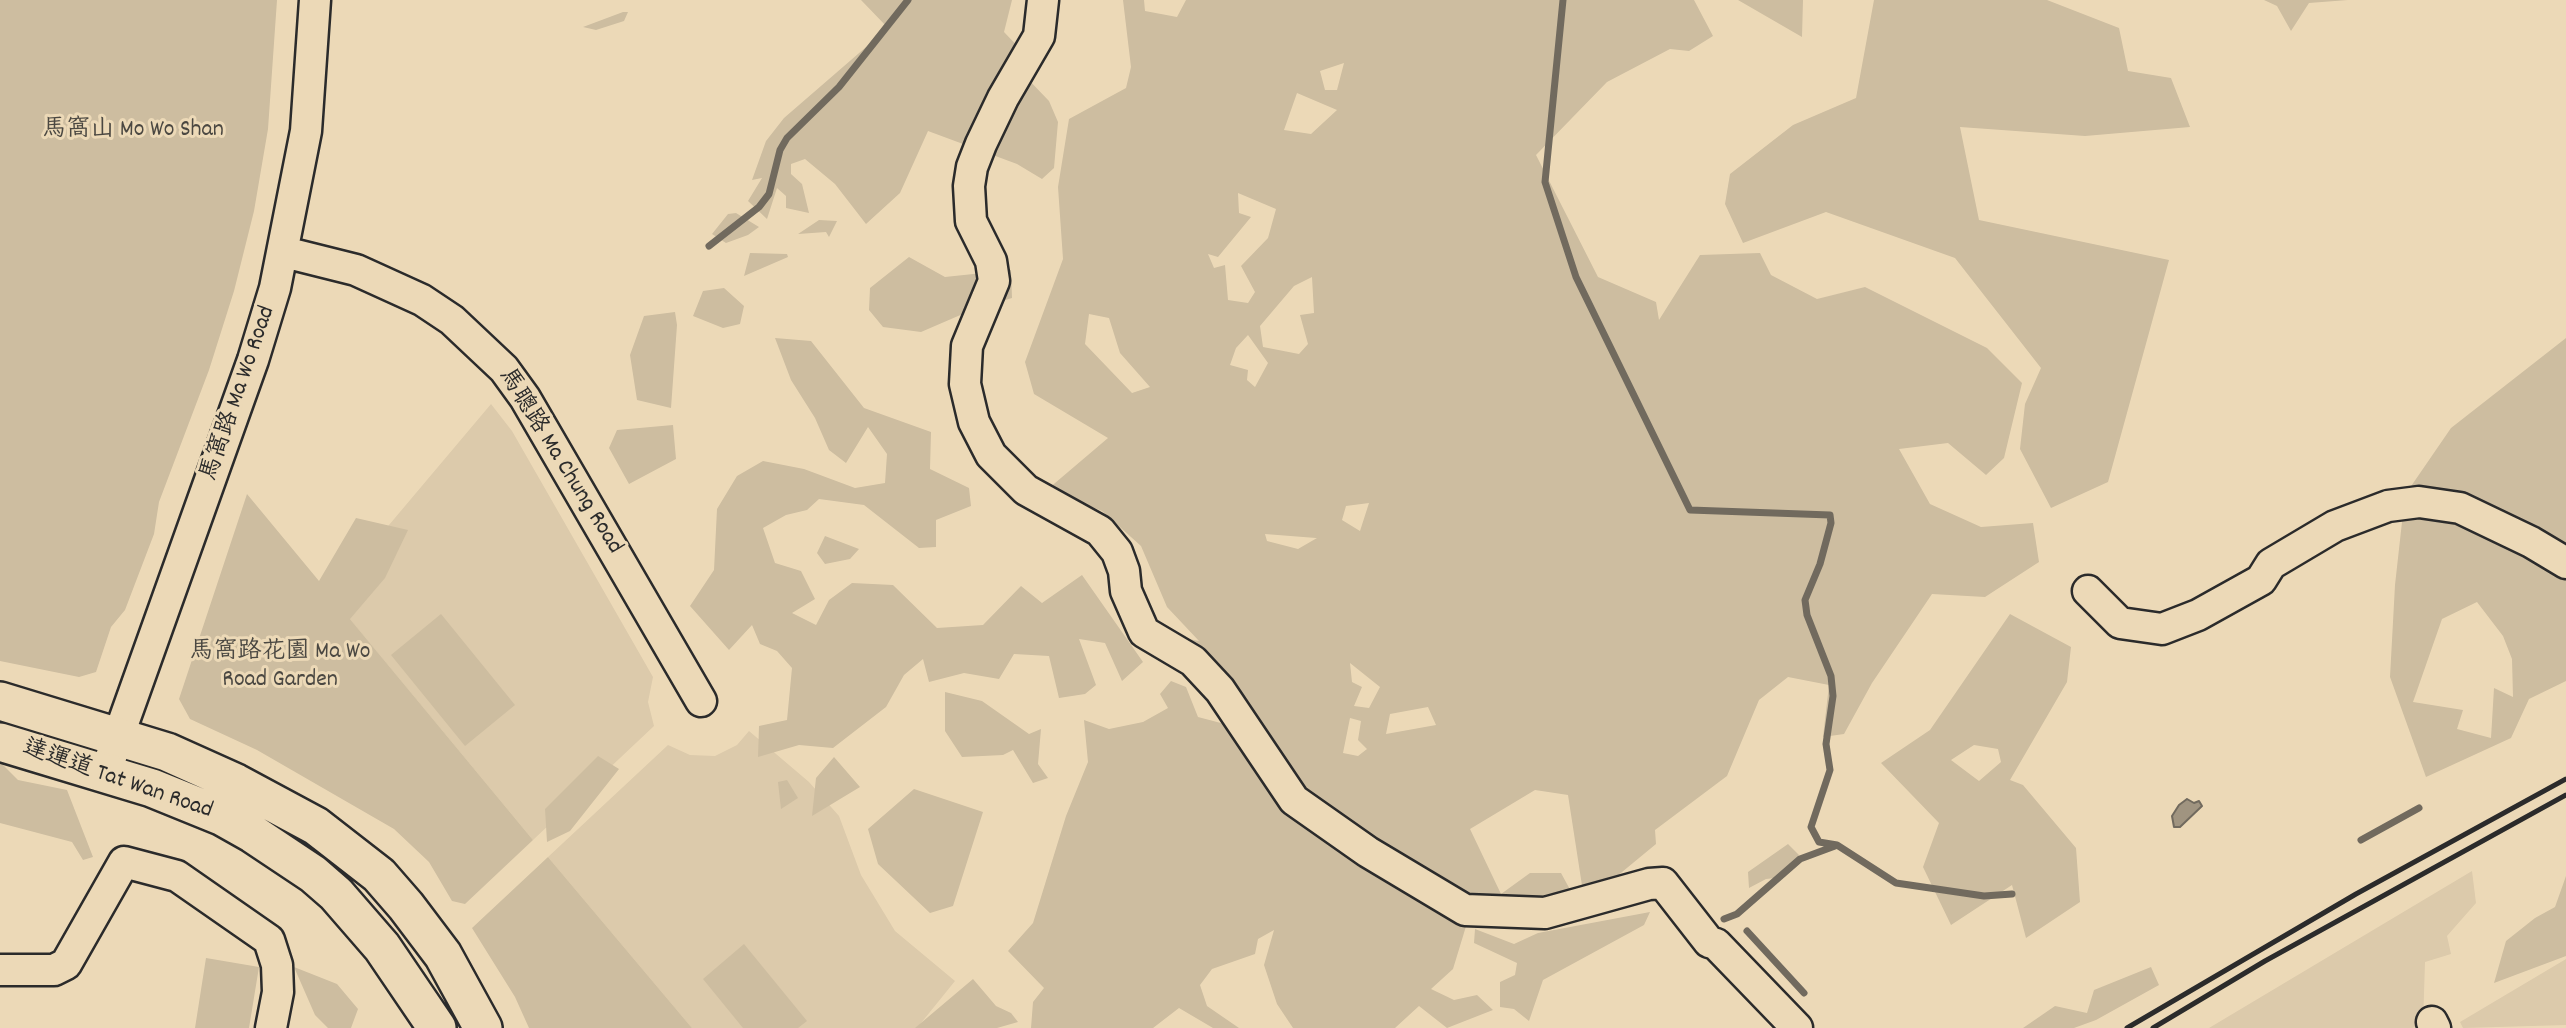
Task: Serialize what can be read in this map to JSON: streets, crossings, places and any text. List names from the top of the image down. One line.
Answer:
{"streets":{"main road":["達運道 Tat Wan Road"],"street":["馬窩路 Ma Wo Road","馬聰路 Ma Chung Road"]},"crossings":[["馬窩路 Ma Wo Road","馬聰路 Ma Chung Road"],["馬窩路 Ma Wo Road","達運道 Tat Wan Road"]],"parks":["馬窩山 Mo Wo Shan","馬窩路花園 Ma Wo Road Garden"]}
